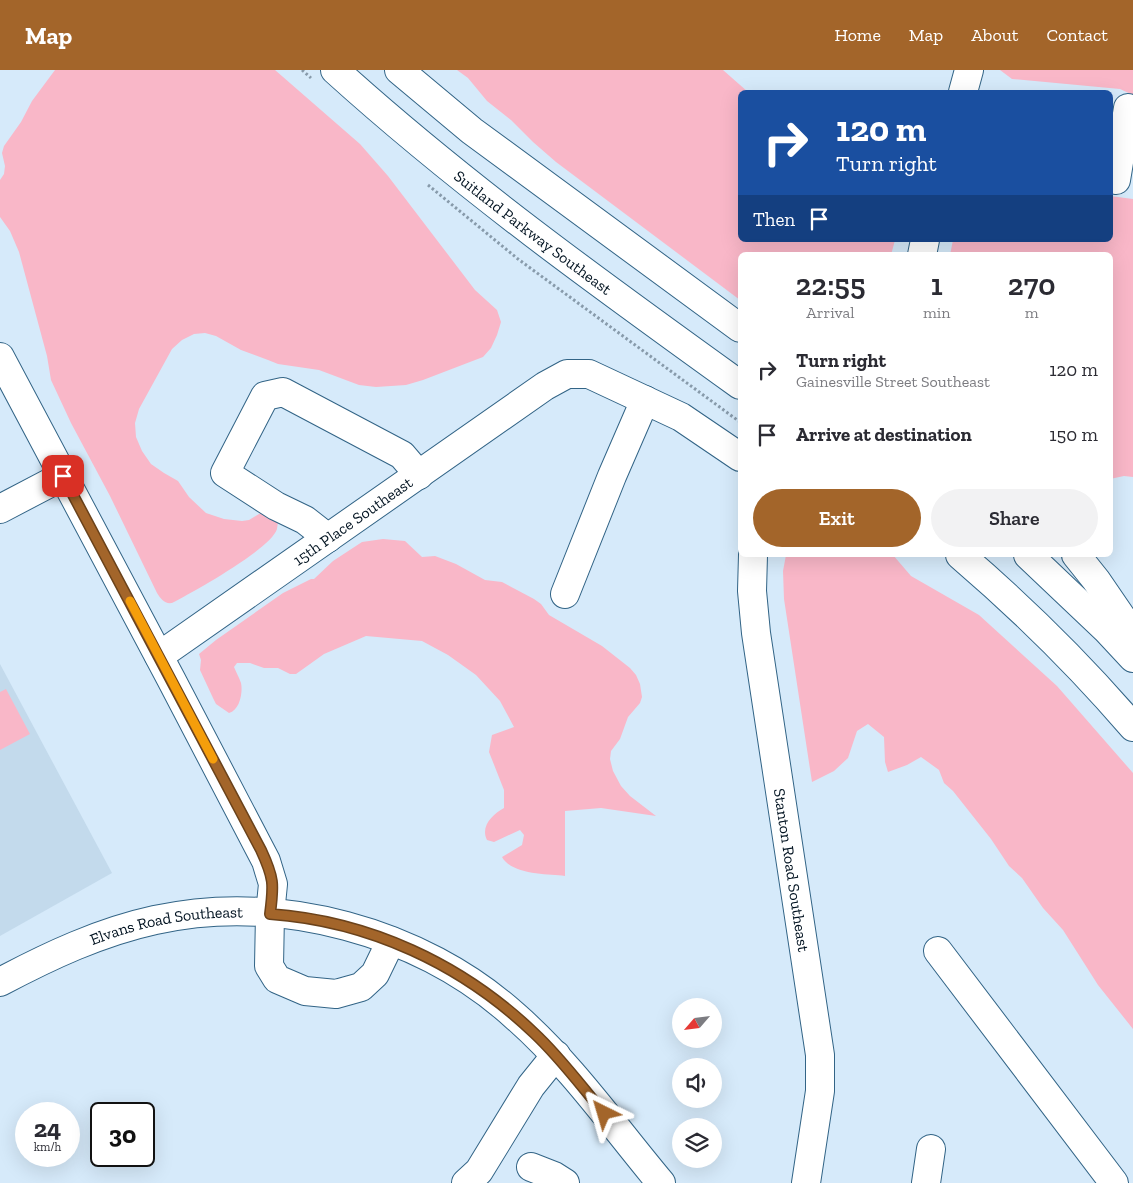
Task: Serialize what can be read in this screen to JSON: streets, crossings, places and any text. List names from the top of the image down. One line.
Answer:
{"streets":{"main road":["Suitland Parkway Southeast","15th Place Southeast","Stanton Road Southeast","Elvans Road Southeast"]},"north":"bottom left","page":{"header":"Map","nav":["Home","Map","About","Contact"],"turn":["120 m","Turn right"],"then":"Then","eta":["22:55","Arrival","1","min","270","m"],"list":[{"name":"Turn right","note":"Gainesville Street Southeast","value":"120 m"},{"name":"Arrive at destination","value":"150 m"}],"buttons":["Exit","Share"],"speed":"24 km/h","limit":"30"}}
